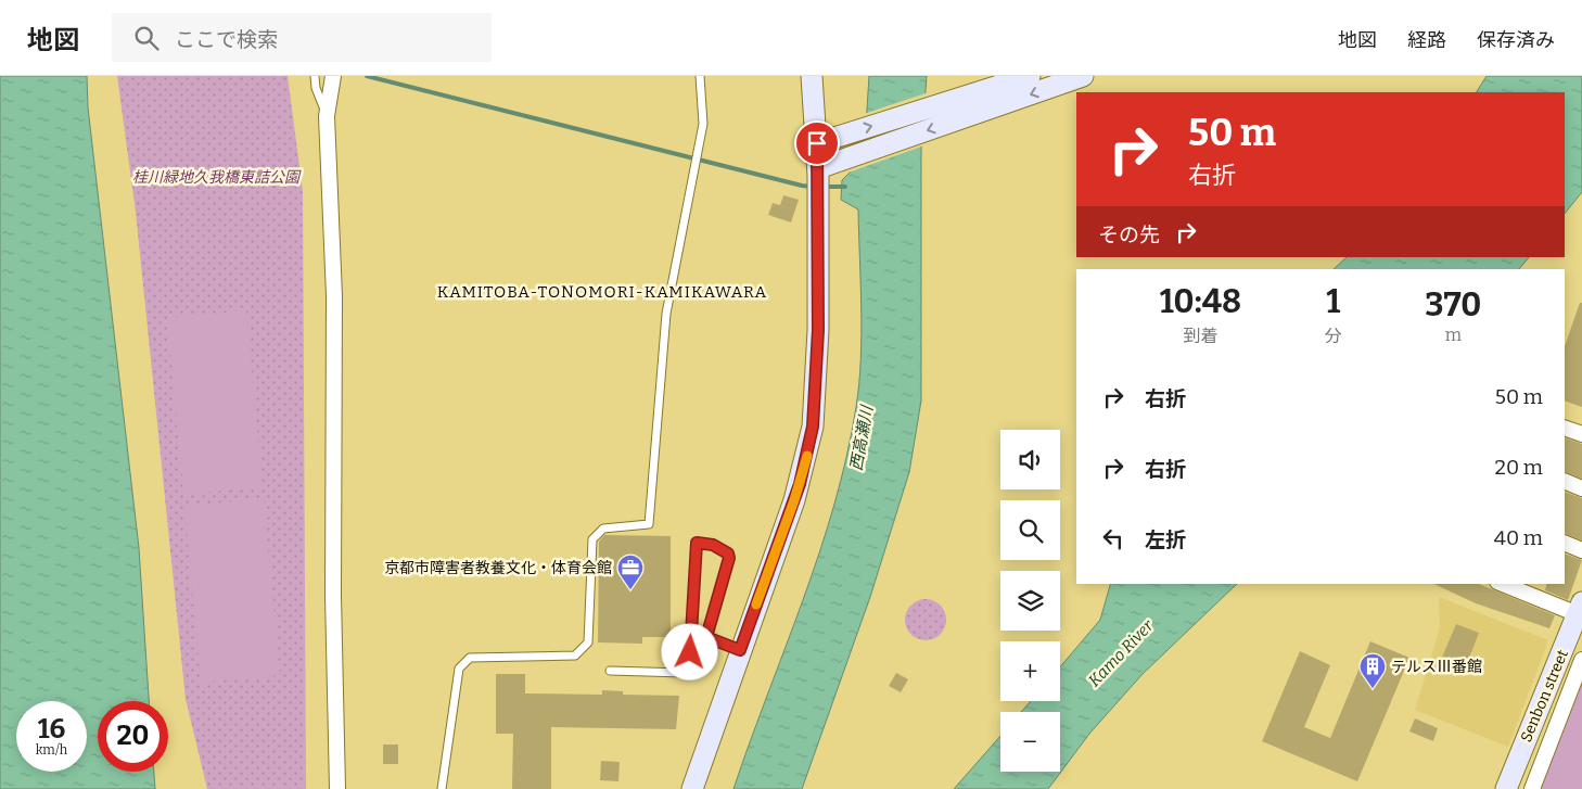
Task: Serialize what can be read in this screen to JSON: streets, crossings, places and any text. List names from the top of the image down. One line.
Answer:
{"streets":{"street":["Senbon street"]},"districts":["KAMITOBA-TONOMORI-KAMIKAWARA"],"water":["西高瀬川","Kamo River"],"parks":["桂川緑地久我橋東詰公園"],"places":{"office":["京都市障害者教養文化・体育会館"],"building":["テルスⅢ番館"]},"page":{"header":"地図","search":"ここで検索","nav":["地図","経路","保存済み"],"turn":["50 m","右折"],"then":"その先","eta":["10:48","到着","1","分","370","m"],"list":[{"name":"右折","value":"50 m"},{"name":"右折","value":"20 m"},{"name":"左折","value":"40 m"}],"map_buttons":["+","−"],"speed":"16 km/h","limit":"20"}}
